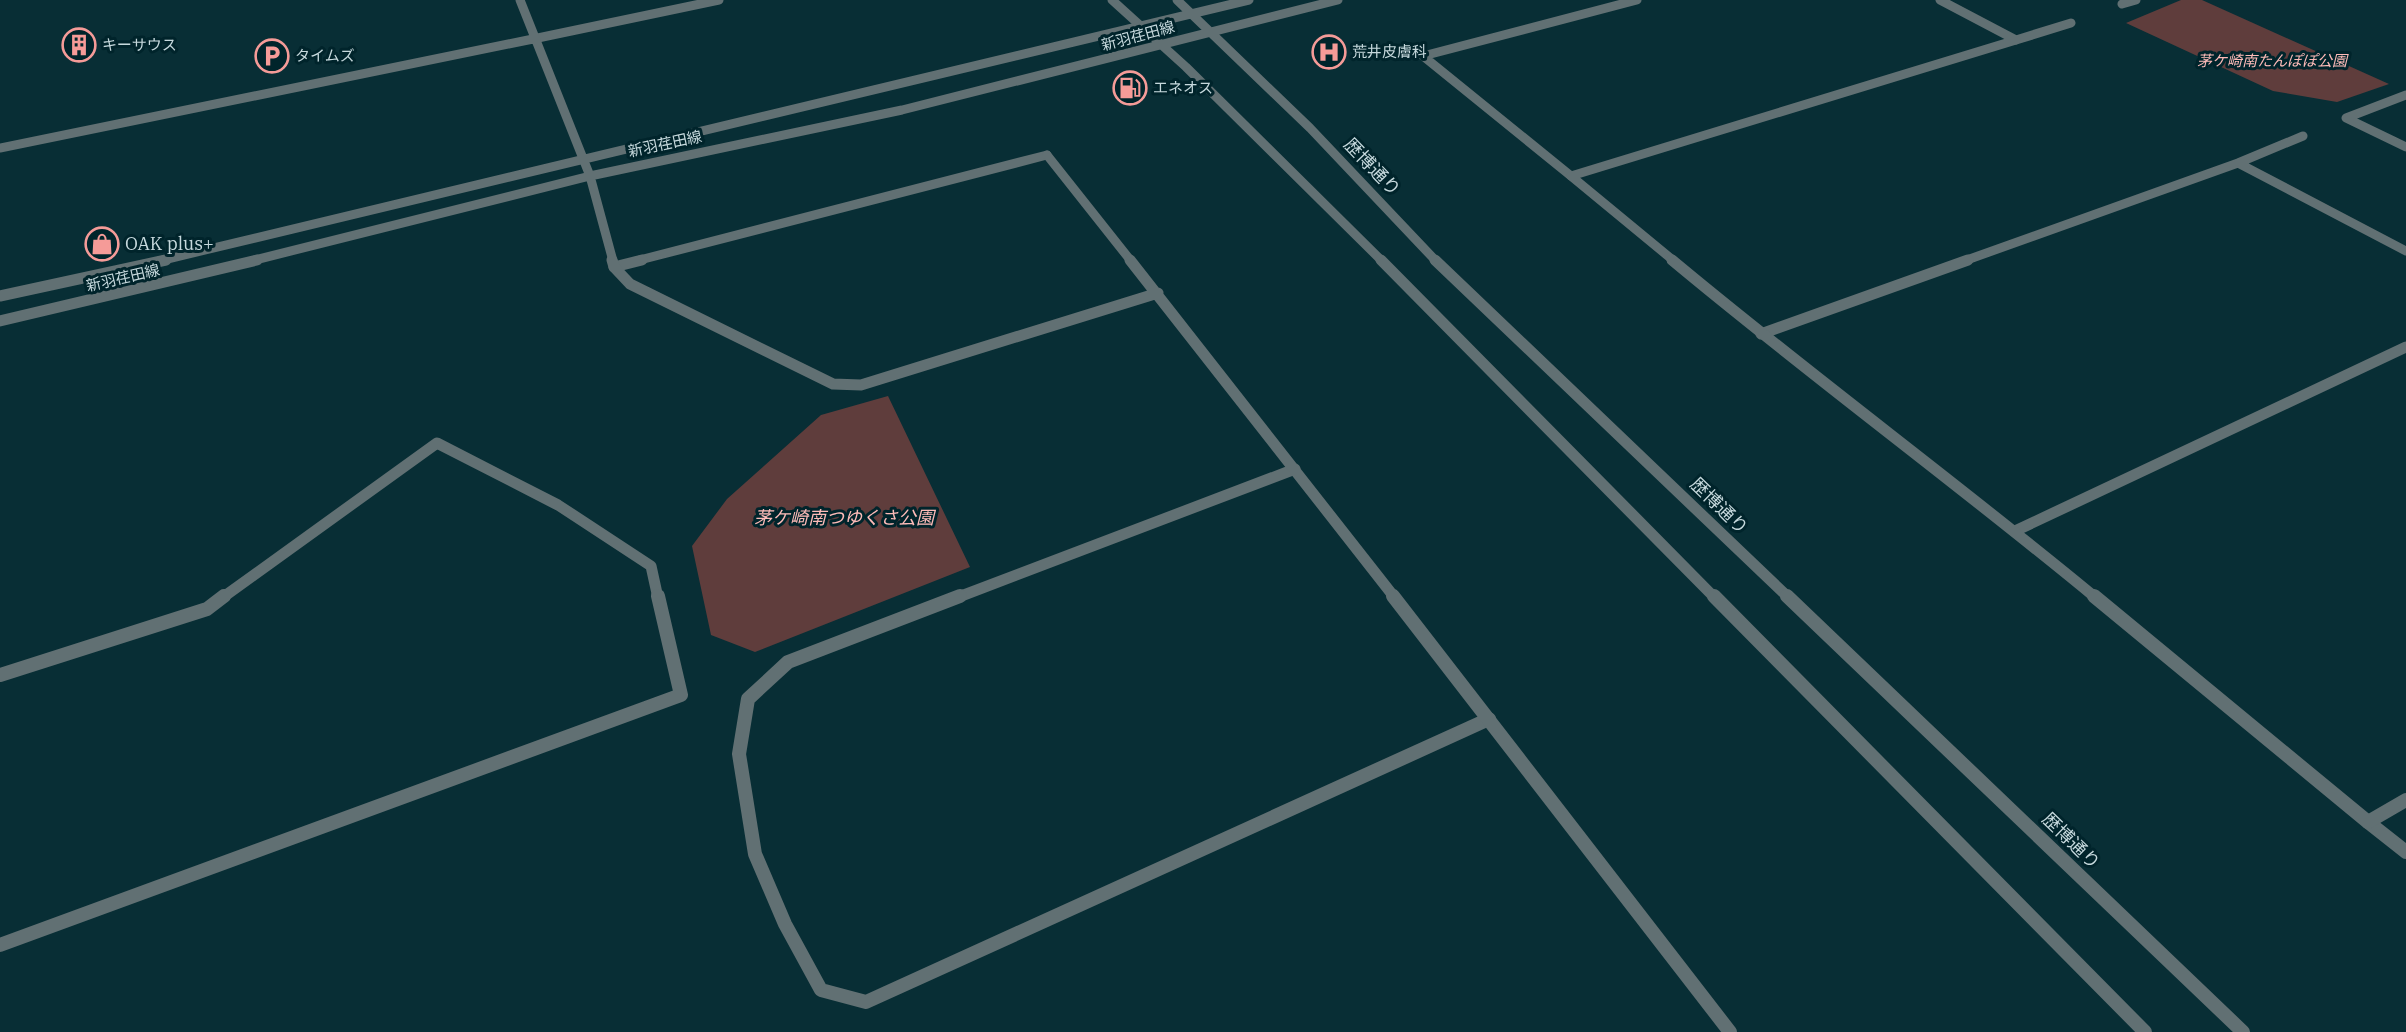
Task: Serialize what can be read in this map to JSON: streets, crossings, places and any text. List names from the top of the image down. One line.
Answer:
{"streets":{"street":["新羽荏田線","歴博通り"]},"crossings":[["新羽荏田線","歴博通り"]],"parks":["茅ケ崎南たんぽぽ公園","茅ケ崎南つゆくさ公園"],"places":{"building":["キーサウス"],"hospital":["荒井皮膚科"],"parking":["タイムズ"],"fuel station":["エネオス"],"shop":["OAK plus+"]}}
